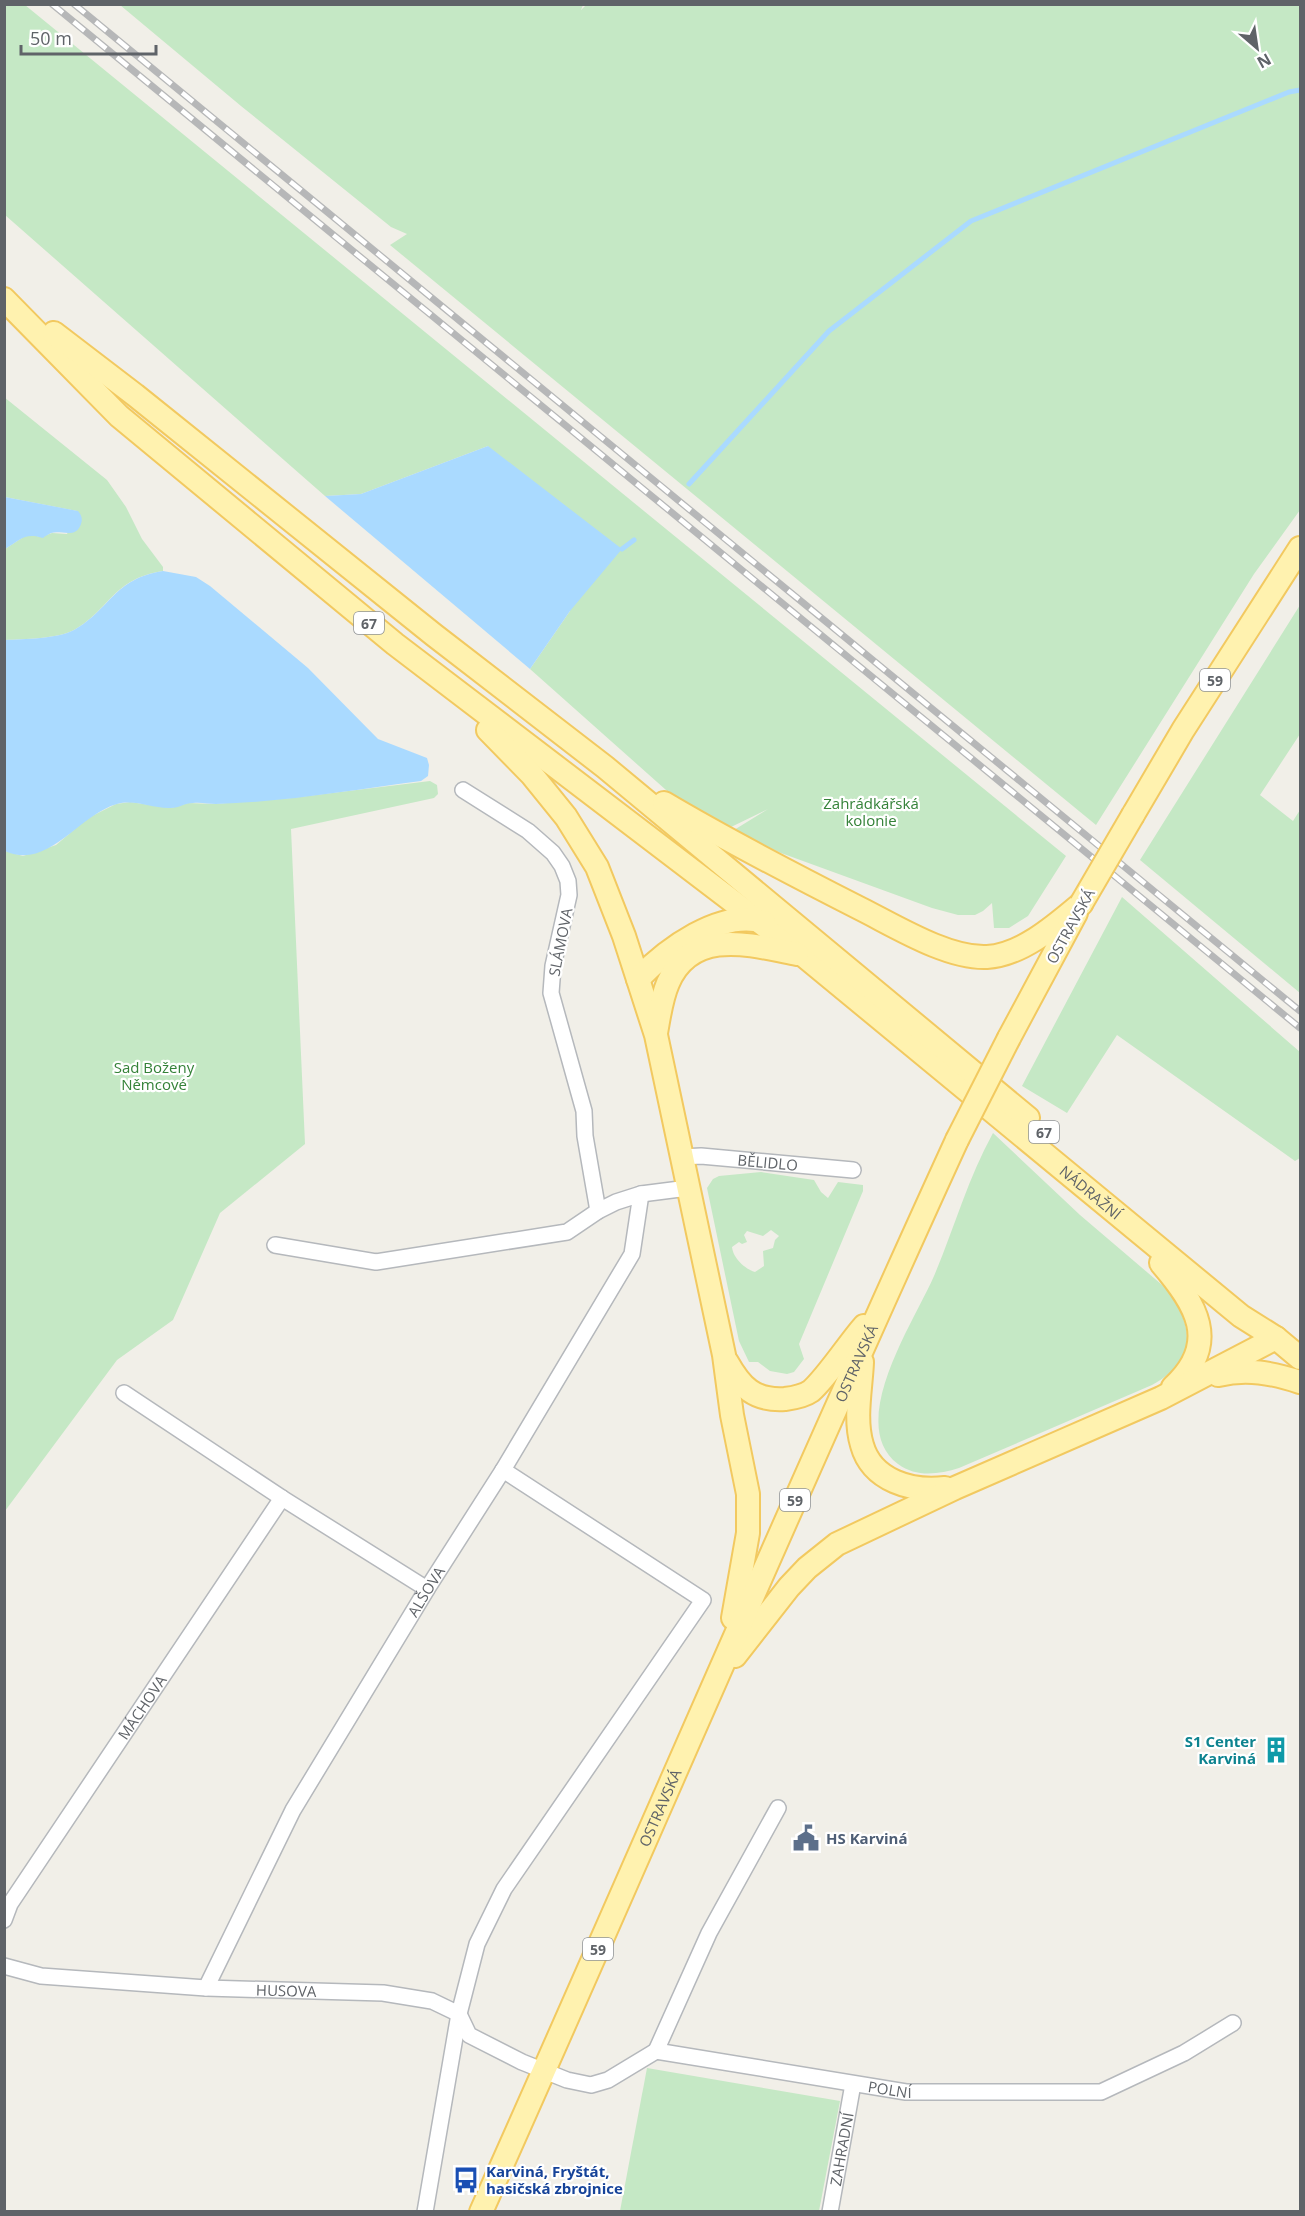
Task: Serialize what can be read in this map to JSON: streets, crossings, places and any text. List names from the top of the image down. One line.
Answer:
{"streets":{"main road":["67","59","OSTRAVSKÁ","NÁDRAŽNÍ"],"street":["SLÁMOVA","BĚLIDLO","ALŠOVA","MÁCHOVA","HUSOVA","POLNÍ","ZAHRADNÍ"]},"crossings":[["67","BĚLIDLO"],["67","NÁDRAŽNÍ"],["ALŠOVA","HUSOVA"],["POLNÍ","ZAHRADNÍ"]],"parks":["Zahrádkářská kolonie","Sad Boženy Němcové"],"places":{"building":["S1 Center Karviná"],"public building":["HS Karviná"],"bus stop":["Karviná, Fryštát, hasičská zbrojnice"]},"scale_bar":"50 m","north":"bottom right"}
